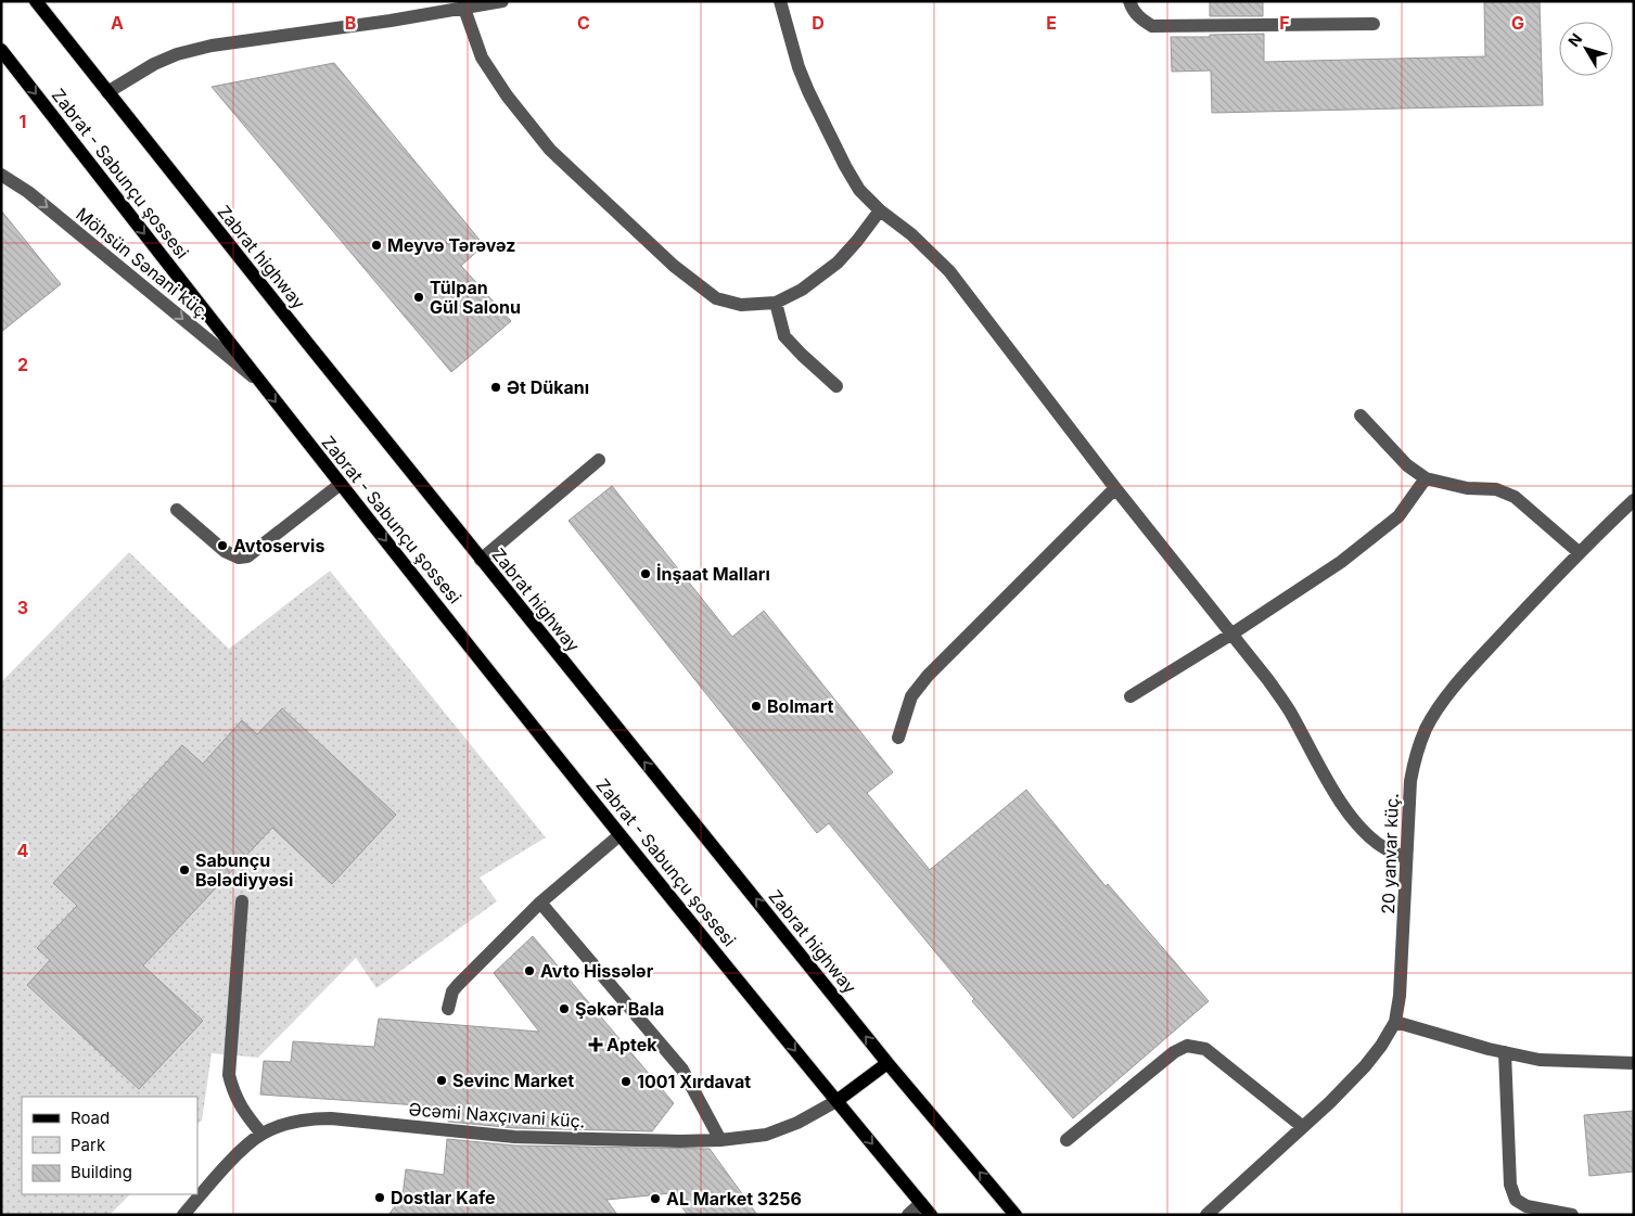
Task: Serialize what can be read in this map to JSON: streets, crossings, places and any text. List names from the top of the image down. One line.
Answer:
{"streets":{"main road":["Zabrat - Sabunçu şossesi","Zabrat highway"],"street":["Möhsün Sənani küç.","20 yanvar küç.","Əcəmi Naxçıvani küç."]},"crossings":[["Zabrat - Sabunçu şossesi","Möhsün Sənani küç."],["Zabrat - Sabunçu şossesi","Əcəmi Naxçıvani küç."]],"one_way":["Zabrat - Sabunçu şossesi","Zabrat highway","Möhsün Sənani küç."],"places":{"other":["Meyvə Tərəvəz","Tülpan Gül Salonu","Ət Dükanı","Avtoservis","İnşaat Malları","Bolmart","Sabunçu Bələdiyyəsi","Avto Hissələr","Şəkər Bala","Sevinc Market","1001 Xırdavat","Dostlar Kafe","AL Market 3256"],"health":["Aptek"]},"legend":["Road","Park","Building"],"north":"top left","grid":{"columns":["A","B","C","D","E","F","G"],"rows":["1","2","3","4"]}}
